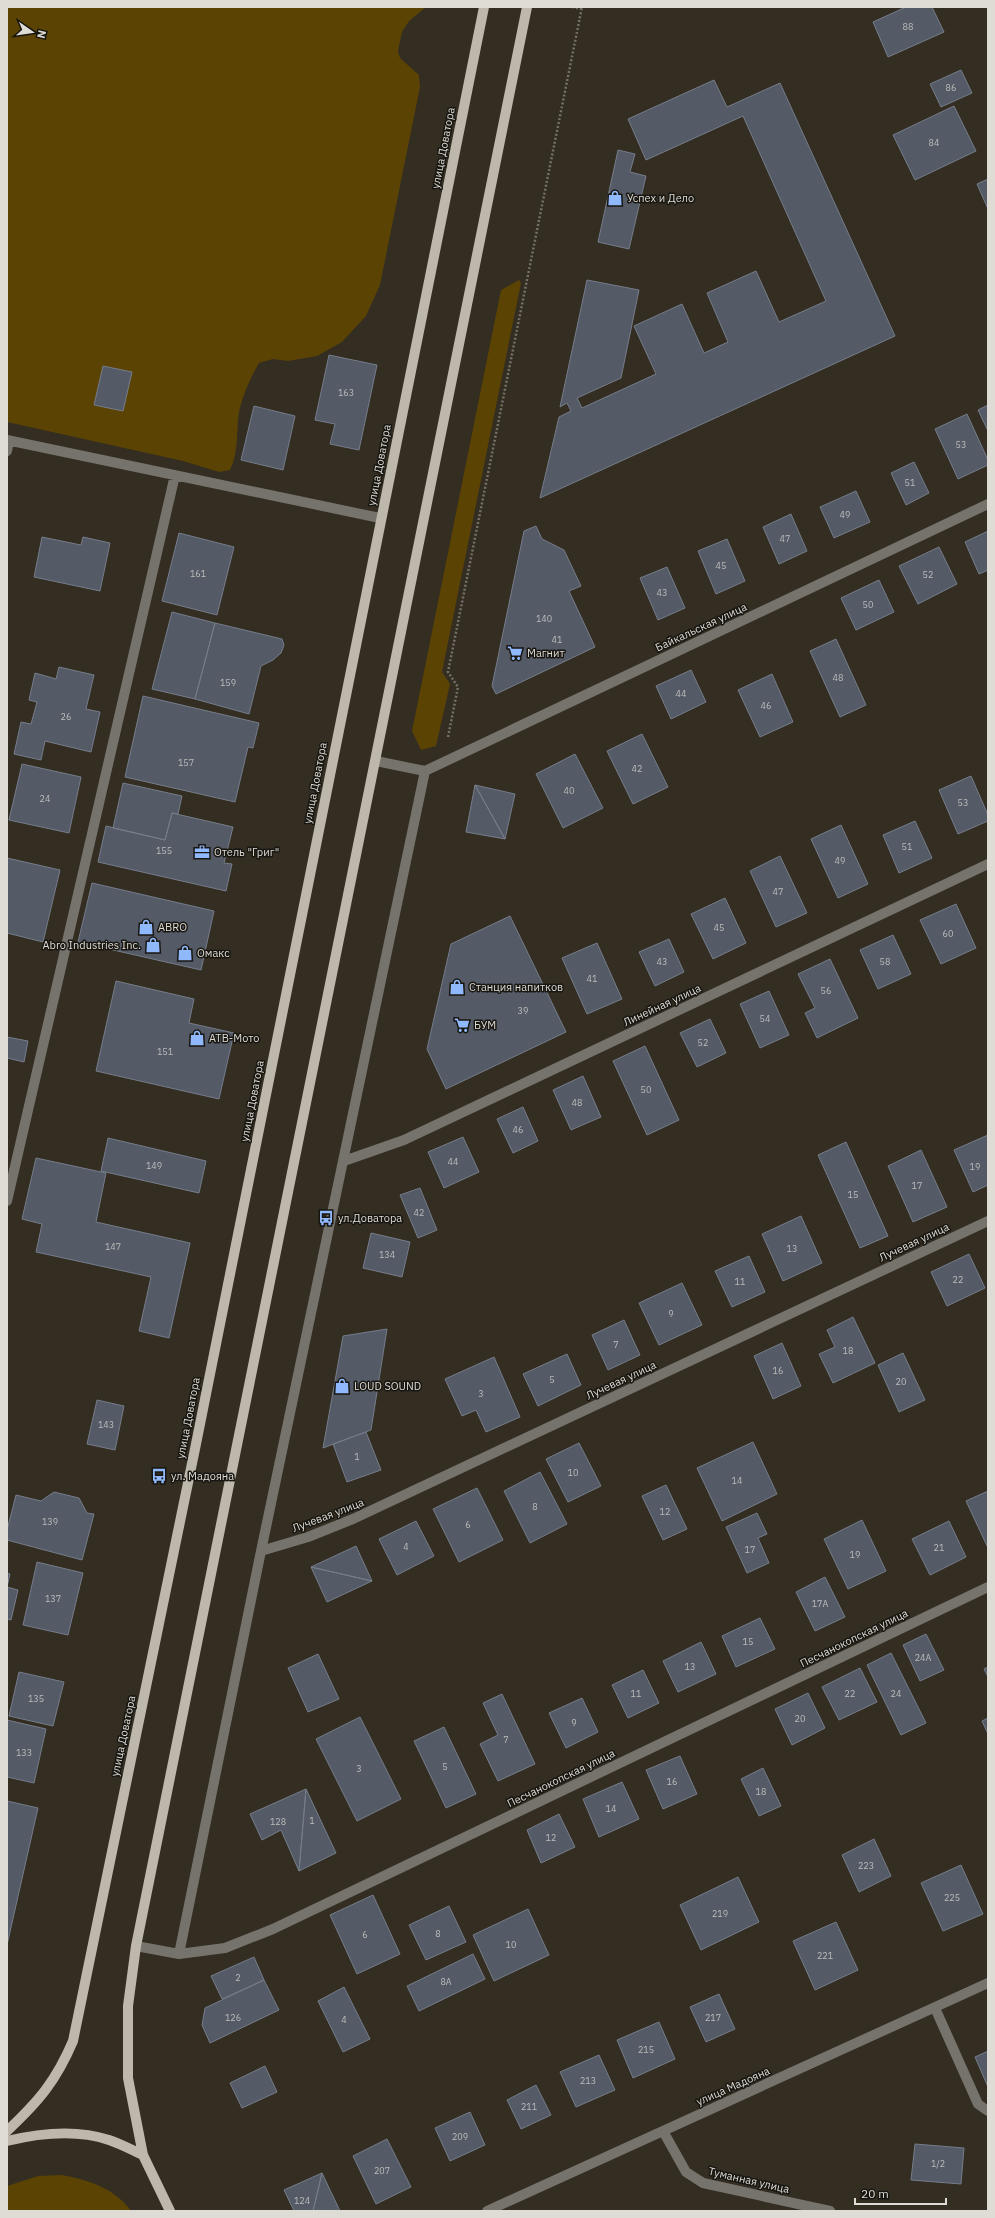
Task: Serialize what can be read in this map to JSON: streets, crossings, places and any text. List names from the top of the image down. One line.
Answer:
{"streets":{"main road":["улица Доватора"],"street":["Байкальская улица","Линейная улица","Лучевая улица","Песчанокопская улица","улица Мадояна","Туманная улица"]},"crossings":[["улица Мадояна","Туманная улица"]],"places":{"shop":["Успех и Дело","ABRO","Abro Industries Inc.","Омакс","Станция напитков","АТВ-Мото","LOUD SOUND"],"supermarket":["Магнит","БУМ"],"office":["Отель \"Григ\""],"bus stop":["ул.Доватора","ул. Мадояна"]},"house_numbers":["88","86","84","163","53","51","49","47","45","161","52","43","50","140","41","48","159","44","46","26","157","42","40","24","53","51","155","49","47","45","60","43","58","41","56","39","54","52","151","50","48","46","44","149","19","17","15","42","147","13","134","22","11","9","7","18","16","5","20","3","143","1","10","14","8","12","139","6","4","21","17","19","137","17А","15","24А","13","11","22","24","135","20","9","7","133","5","3","16","18","14","1","128","12","223","225","219","8","6","10","221","2","8А","126","217","4","215","213","211","209","1/2","207","124"],"scale_bar":"20 m","north":"right"}
